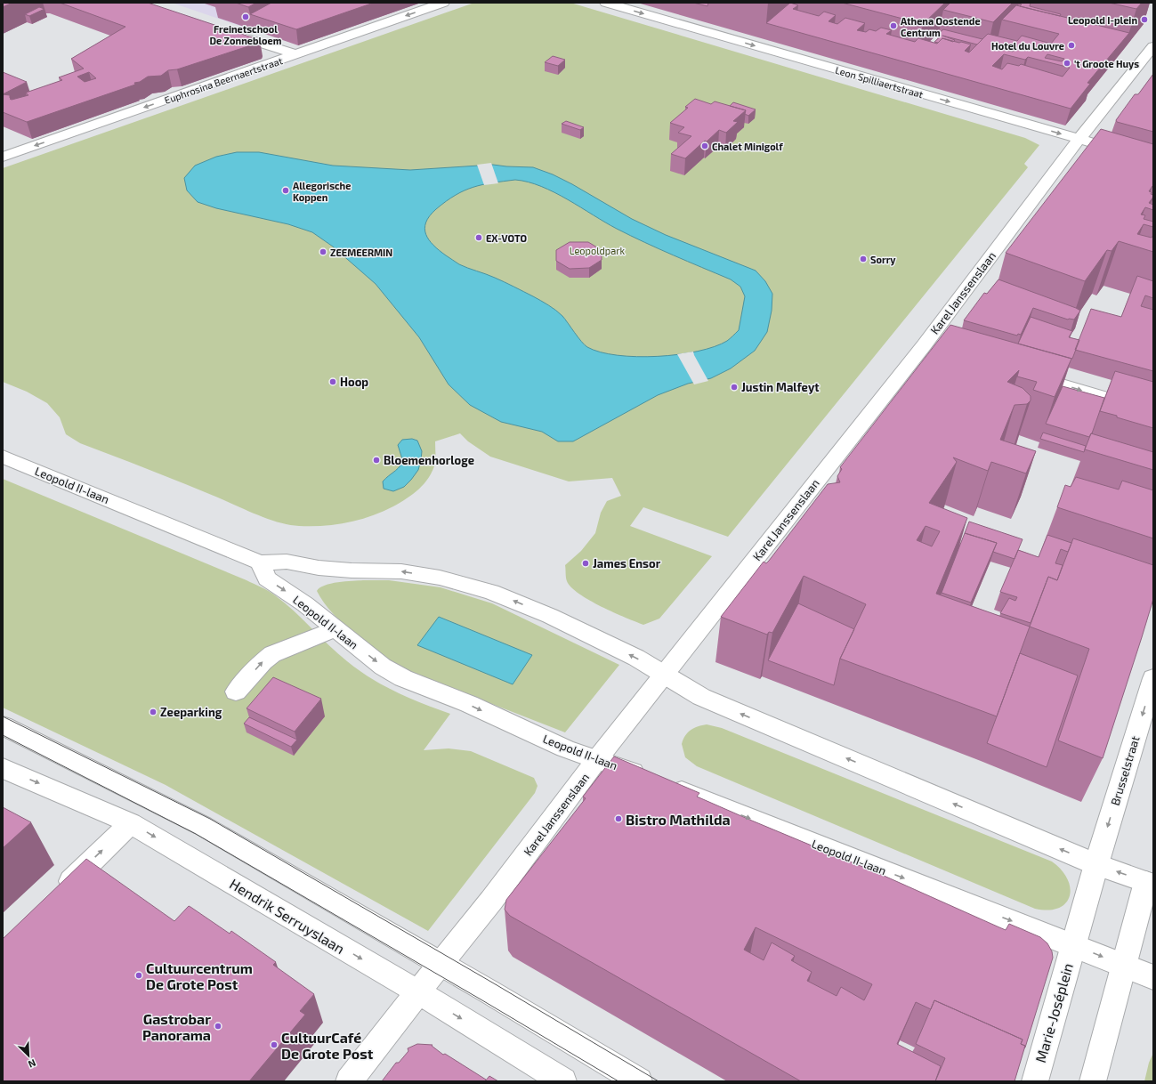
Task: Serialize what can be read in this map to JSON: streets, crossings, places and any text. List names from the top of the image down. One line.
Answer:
{"streets":{"street":["Euphrosina Beernaertstraat","Leon Spilliaertstraat","Karel Janssenslaan","Leopold II-laan","Brusselstraat","Hendrik Serruyslaan","Marie-Joséplein"]},"crossings":[["Leon Spilliaertstraat","Karel Janssenslaan"],["Karel Janssenslaan","Leopold II-laan"],["Karel Janssenslaan","Hendrik Serruyslaan"],["Leopold II-laan","Brusselstraat"],["Leopold II-laan","Marie-Joséplein"]],"one_way":["Euphrosina Beernaertstraat","Leon Spilliaertstraat","Brusselstraat"],"parks":["Leopoldpark"],"places":["Freinetschool De Zonnebloem","Leopold I-plein","Athena Oostende Centrum","Hotel du Louvre","'t Groote Huys","Chalet Minigolf","Allegorische Koppen","EX-VOTO","ZEEMEERMIN","Sorry","Hoop","Justin Malfeyt","Bloemenhorloge","James Ensor","Zeeparking","Bistro Mathilda","Cultuurcentrum De Grote Post","Gastrobar Panorama","CultuurCafé De Grote Post"],"north":"bottom right"}
